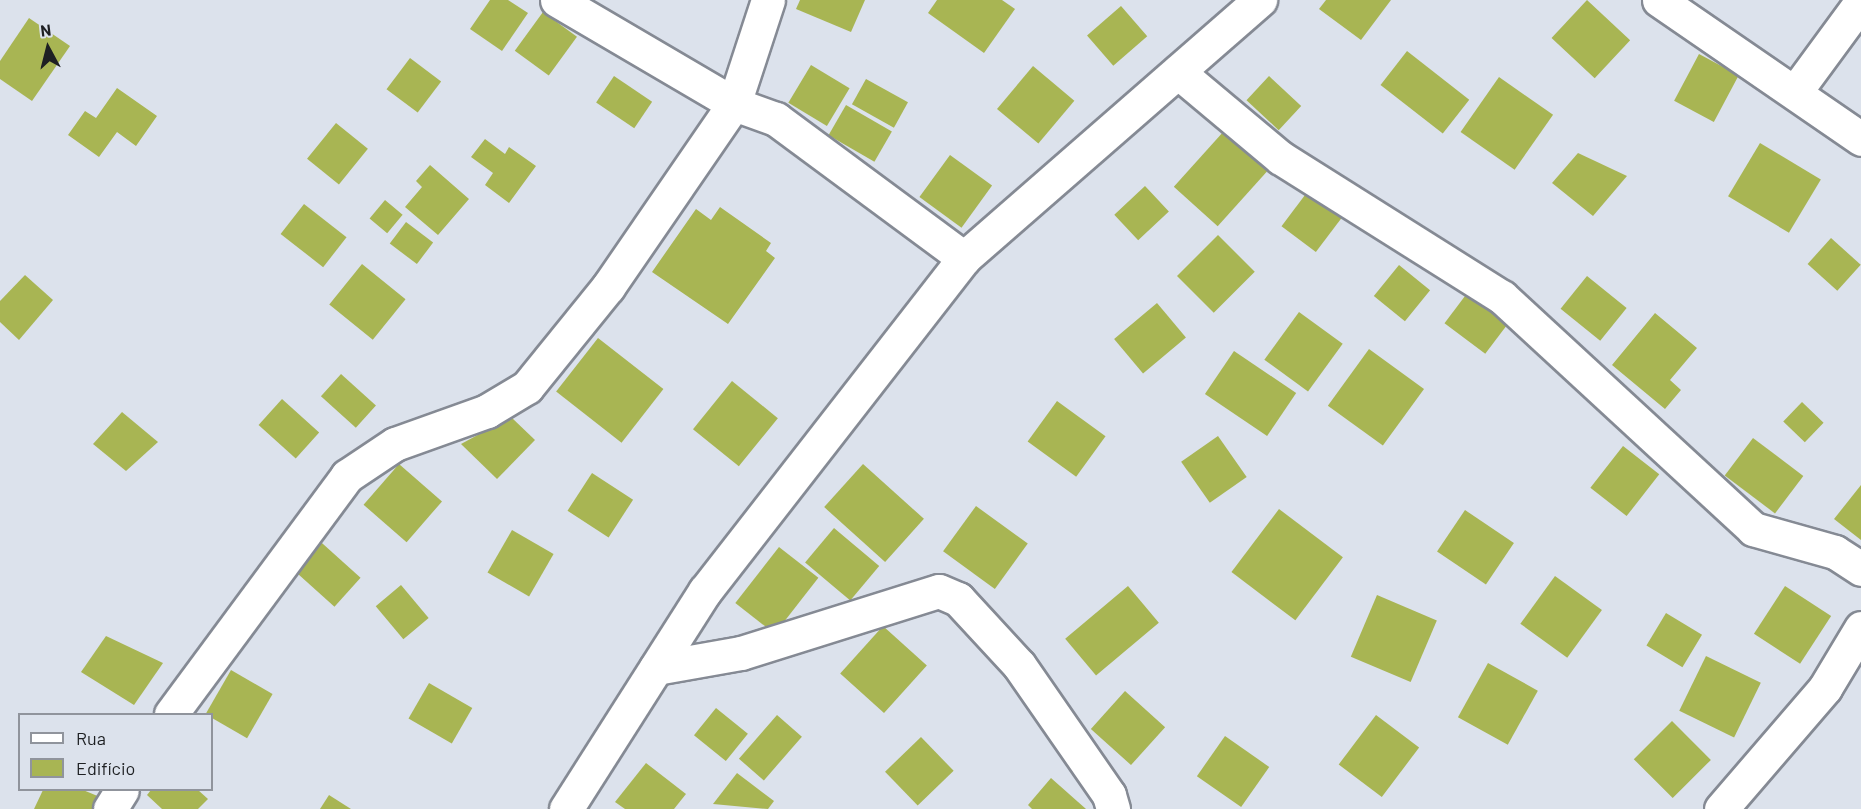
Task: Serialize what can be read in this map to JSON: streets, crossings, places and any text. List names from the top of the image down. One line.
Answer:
{"legend":["Rua","Edifício"],"north":"top"}
